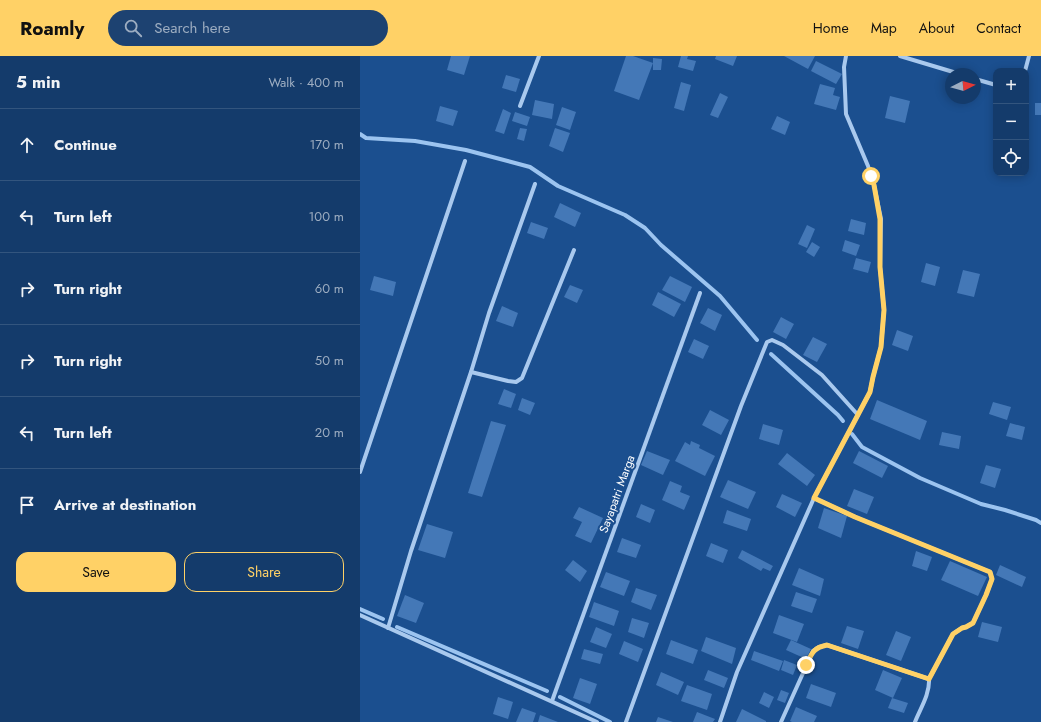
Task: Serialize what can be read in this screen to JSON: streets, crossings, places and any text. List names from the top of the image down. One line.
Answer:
{"streets":{"street":["Sayapatri Marga"]},"north":"right","page":{"header":"Roamly","search":"Search here","nav":["Home","Map","About","Contact"],"heading":["5 min","Walk · 400 m"],"map_buttons":["+","−"],"list":[["Continue","170 m"],["Turn left","100 m"],["Turn right","60 m"],["Turn right","50 m"],["Turn left","20 m"],"Arrive at destination"],"buttons":["Save","Share"]}}
